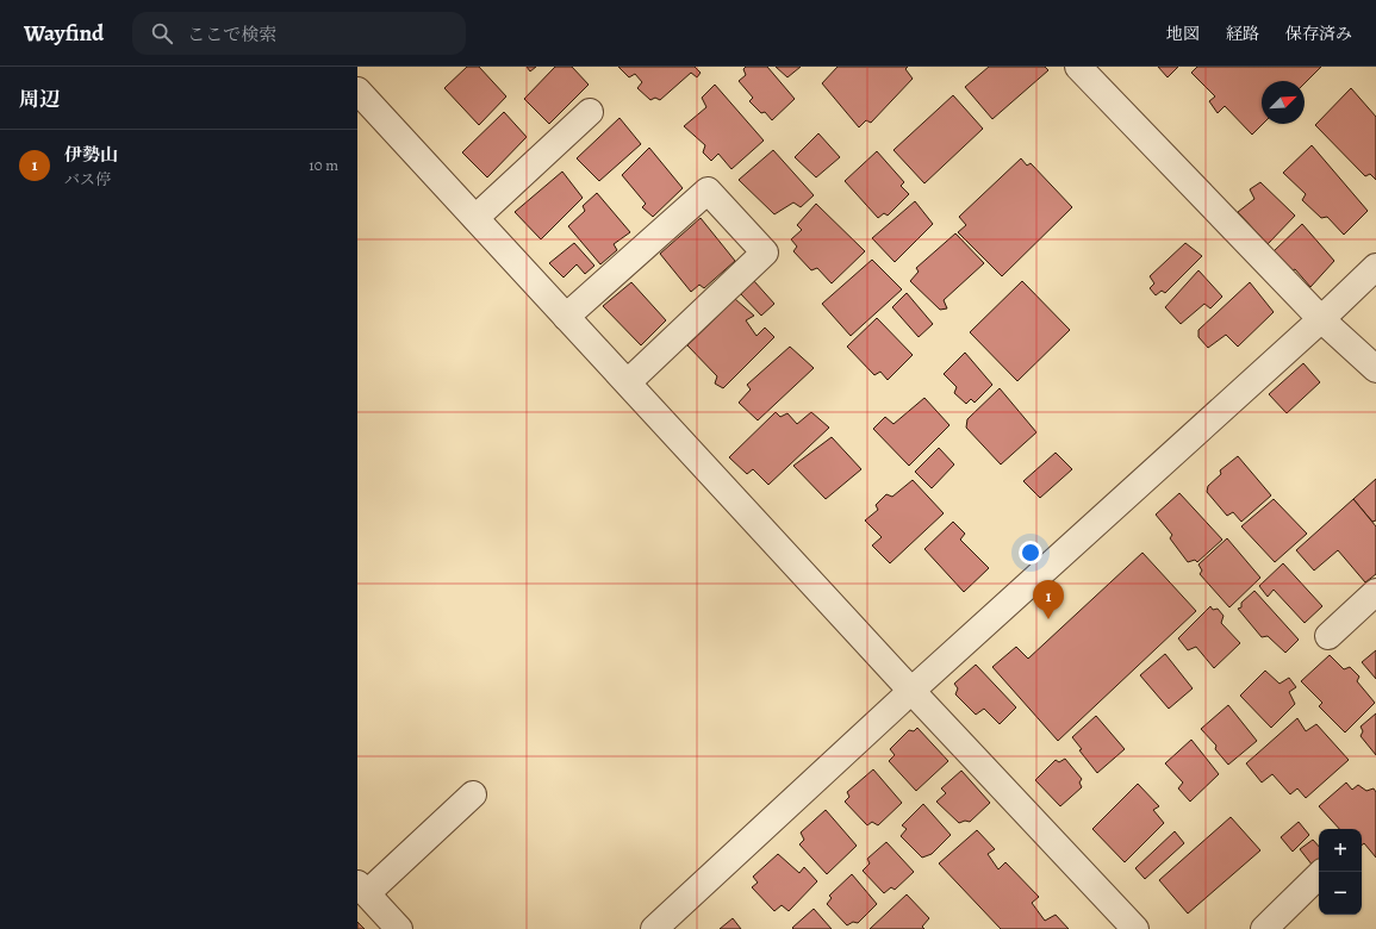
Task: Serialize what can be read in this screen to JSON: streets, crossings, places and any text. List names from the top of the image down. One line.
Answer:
{"north":"top right","page":{"header":"Wayfind","search":"ここで検索","nav":["地図","経路","保存済み"],"heading":"周辺","list":[{"mark":"1","name":"伊勢山","note":"バス停","value":"10 m"}],"pins":"1","map_buttons":["+","−"]}}
